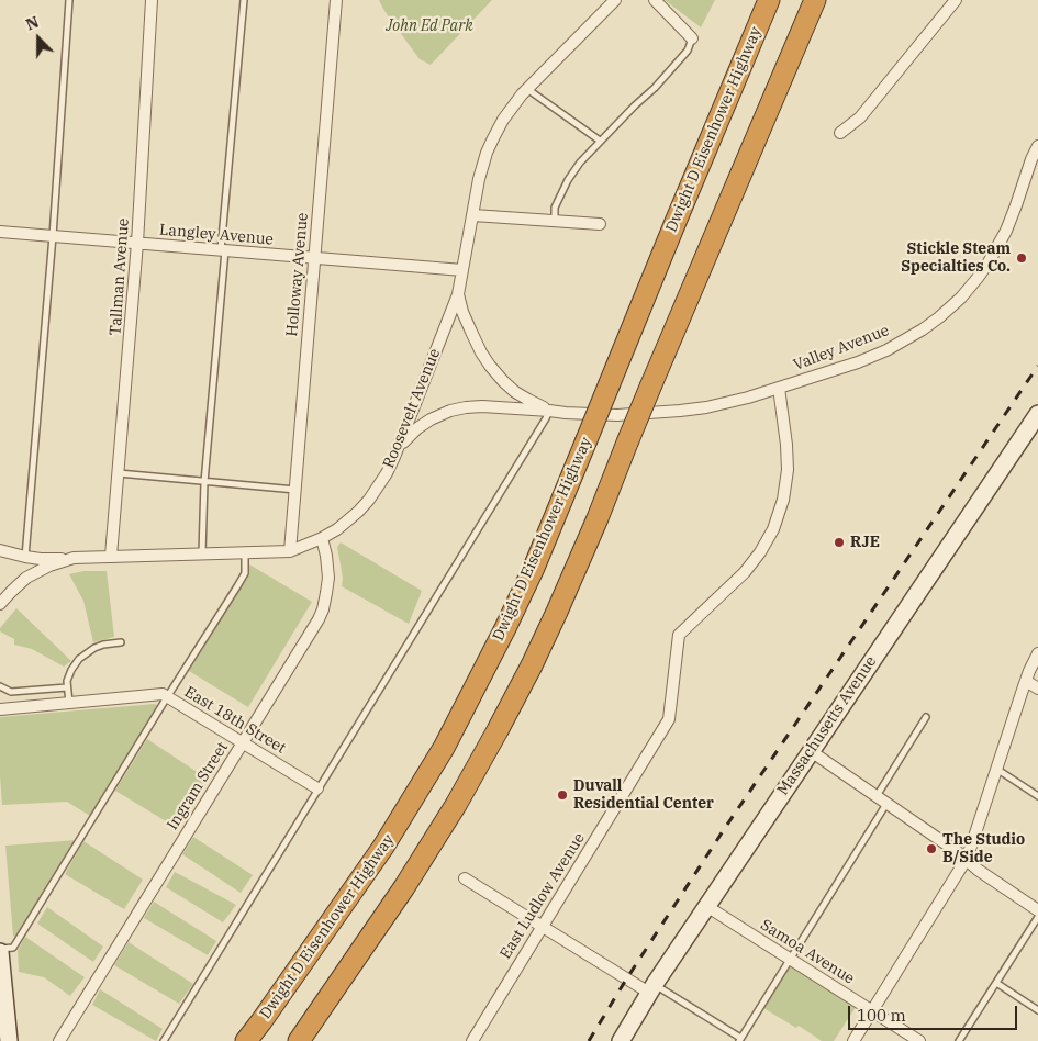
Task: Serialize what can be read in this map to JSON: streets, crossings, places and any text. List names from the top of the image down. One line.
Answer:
{"streets":{"highway":["Dwight D Eisenhower Highway"],"street":["Langley Avenue","Holloway Avenue","Tallman Avenue","Valley Avenue","Roosevelt Avenue","East 18th Street","Massachusetts Avenue","Ingram Street","East Ludlow Avenue","Samoa Avenue"]},"crossings":[["Langley Avenue","Holloway Avenue"],["Langley Avenue","Tallman Avenue"],["Langley Avenue","Roosevelt Avenue"],["Holloway Avenue","Roosevelt Avenue"],["Tallman Avenue","Roosevelt Avenue"],["Valley Avenue","Roosevelt Avenue"],["Valley Avenue","East Ludlow Avenue"],["Roosevelt Avenue","Ingram Street"],["East 18th Street","Ingram Street"],["Massachusetts Avenue","Samoa Avenue"]],"parks":["John Ed Park"],"places":["Stickle Steam Specialties Co.","RJE","Duvall Residential Center","The Studio B/Side"],"scale_bar":"100 m","north":"top"}
